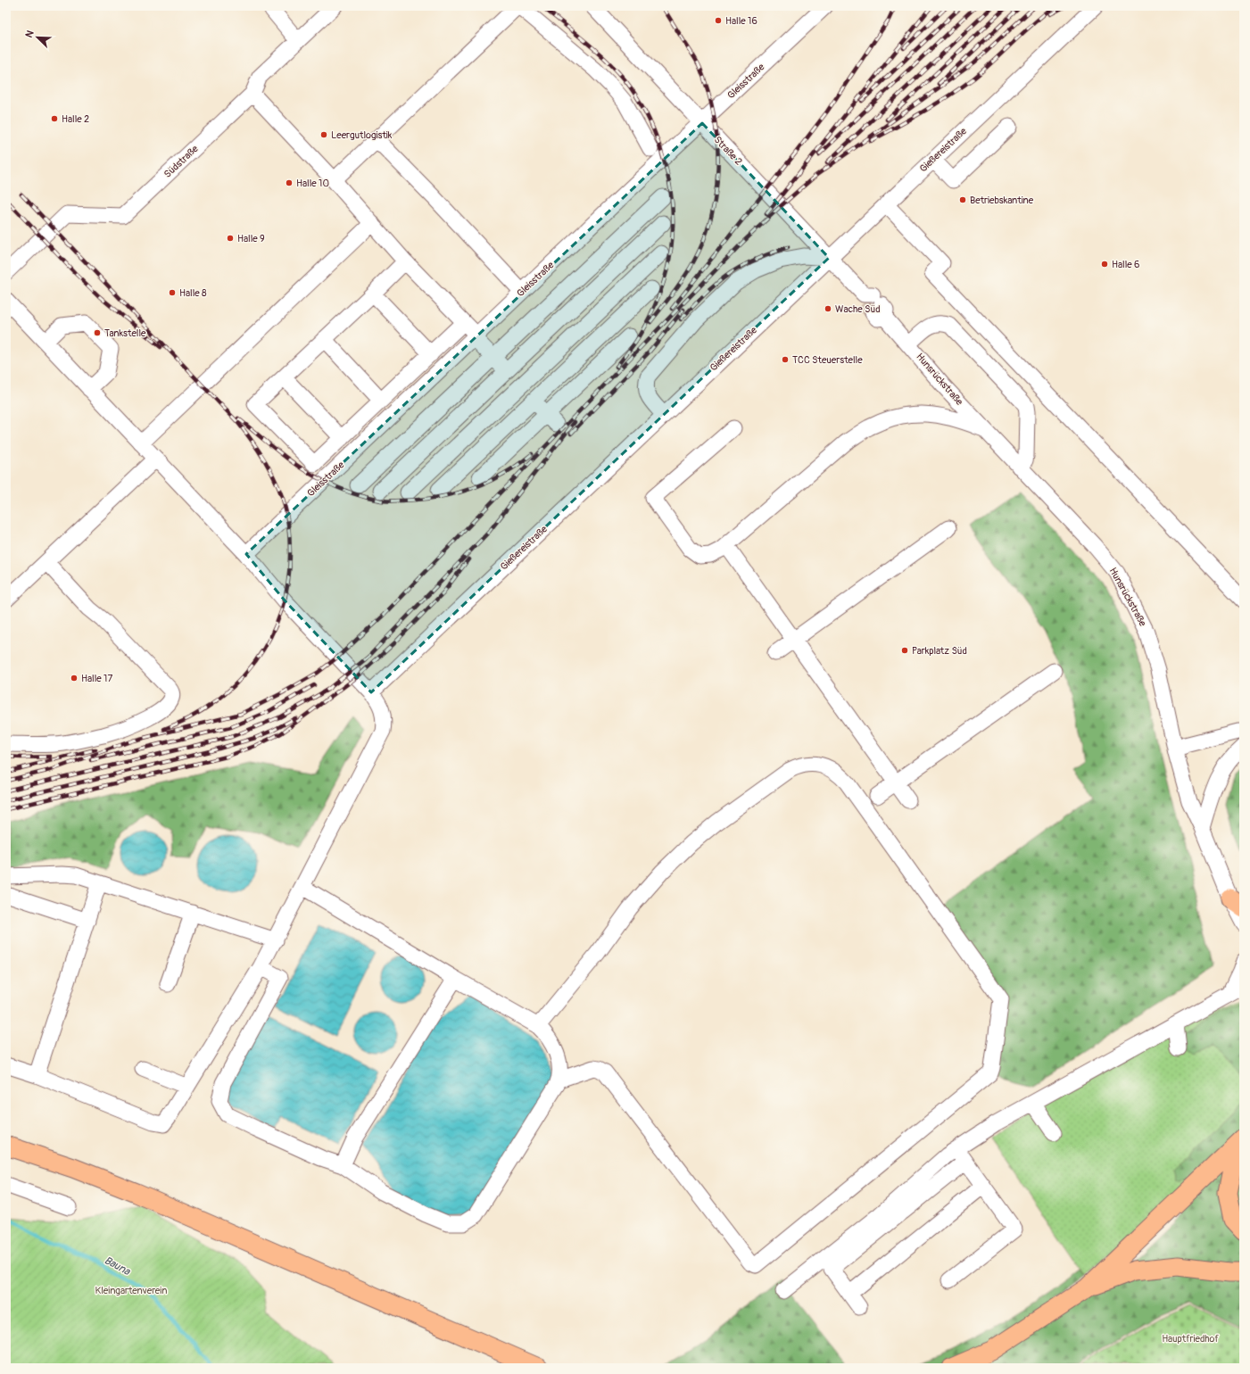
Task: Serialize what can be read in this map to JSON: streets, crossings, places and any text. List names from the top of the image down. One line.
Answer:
{"streets":{"street":["Gleisstraße","Gießereistraße","Straße 2","Südstraße","Hunsrückstraße"]},"crossings":[["Gleisstraße","Straße 2"],["Gießereistraße","Straße 2"],["Straße 2","Hunsrückstraße"]],"water":["Bauna"],"parks":["Kleingartenverein","Hauptfriedhof"],"places":["Halle 16","Halle 2","Leergutlogistik","Halle 10","Betriebskantine","Halle 9","Halle 6","Halle 8","Wache Süd","Tankstelle","TCC Steuerstelle","Parkplatz Süd","Halle 17"],"north":"top left"}
